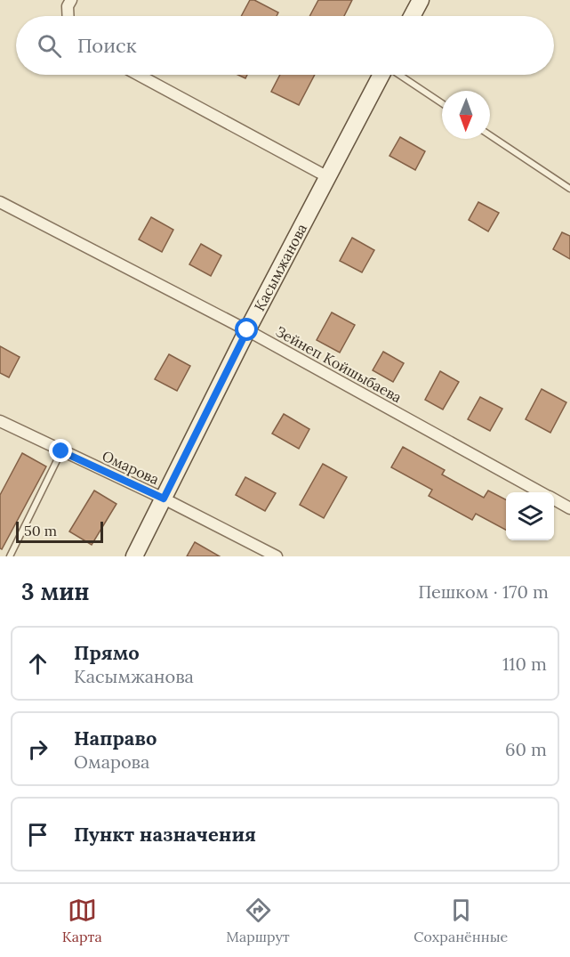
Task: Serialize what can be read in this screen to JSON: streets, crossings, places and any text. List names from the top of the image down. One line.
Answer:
{"streets":{"street":["Касымжанова","Зейнеп Койшыбаева","Омарова"]},"crossings":[["Касымжанова","Зейнеп Койшыбаева"],["Касымжанова","Омарова"]],"scale_bar":"50 m","north":"bottom","page":{"search":"Поиск","scale":"50 m","heading":["3 мин","Пешком · 170 m"],"list":[["Прямо","Касымжанова","110 m"],["Направо","Омарова","60 m"],"Пункт назначения"],"nav":["Карта","Маршрут","Сохранённые"]}}
